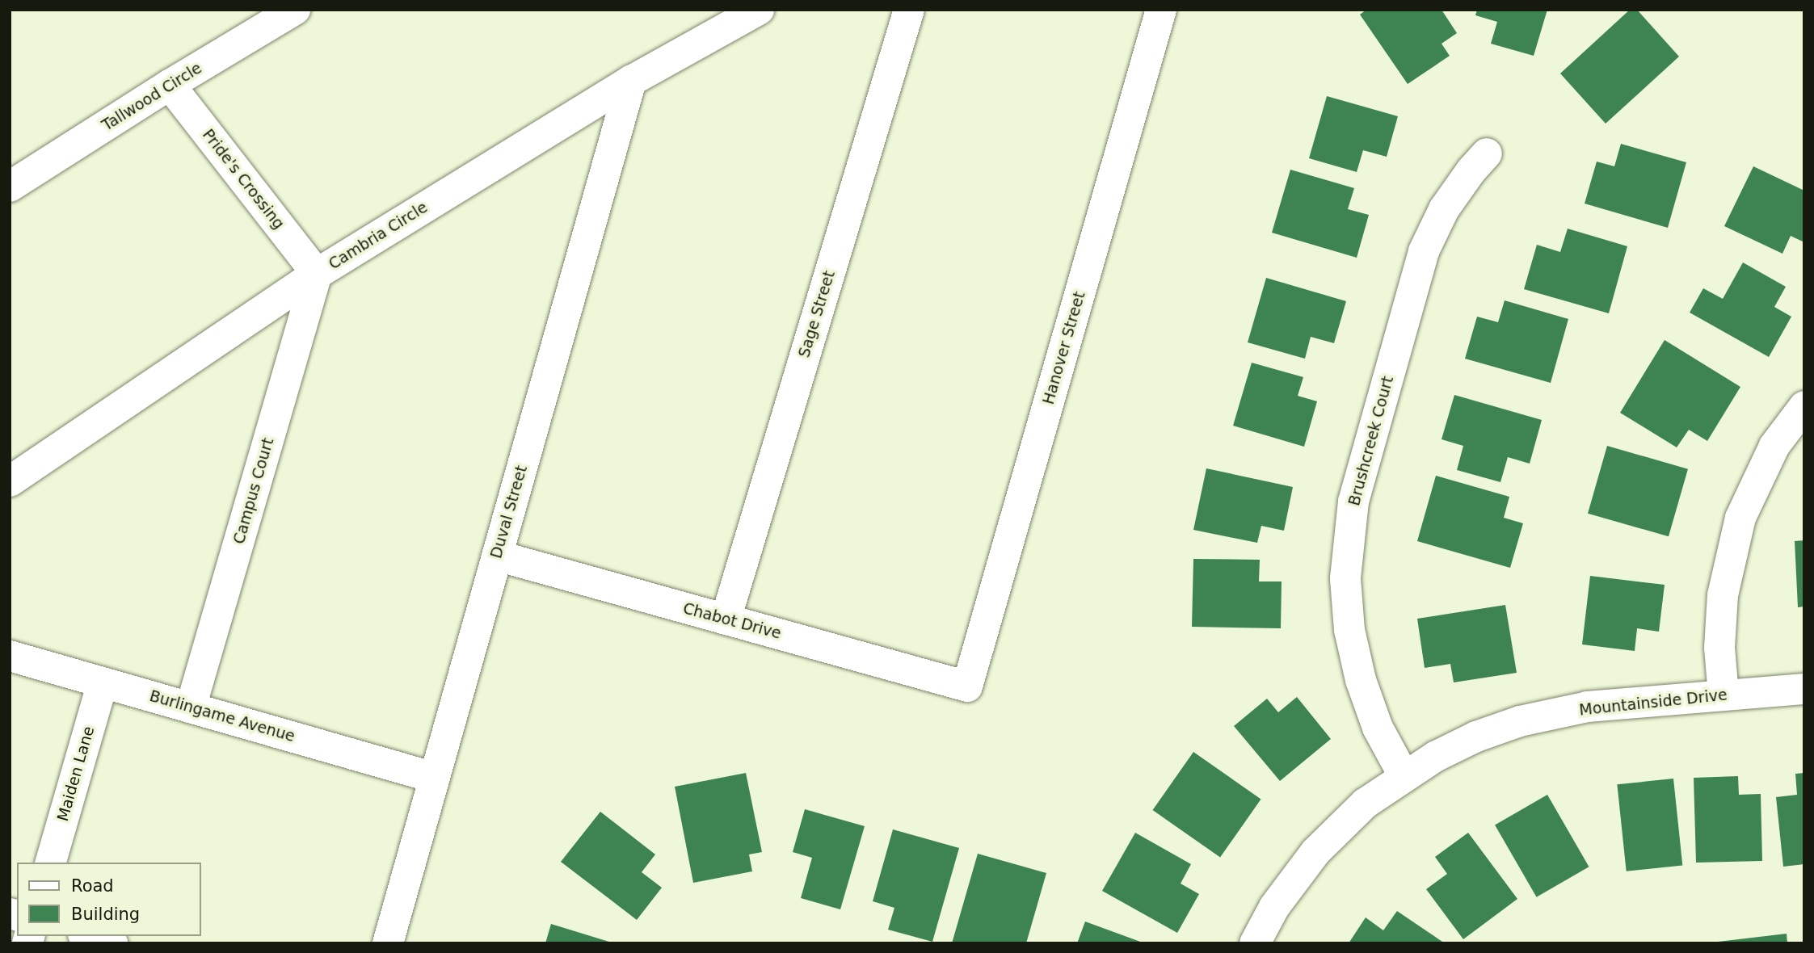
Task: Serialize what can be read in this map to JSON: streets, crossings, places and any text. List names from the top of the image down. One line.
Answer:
{"streets":{"street":["Tallwood Circle","Pride's Crossing","Cambria Circle","Sage Street","Hanover Street","Brushcreek Court","Campus Court","Duval Street","Chabot Drive","Mountainside Drive","Burlingame Avenue","Maiden Lane"]},"crossings":[["Tallwood Circle","Pride's Crossing"],["Pride's Crossing","Cambria Circle"],["Pride's Crossing","Campus Court"],["Cambria Circle","Campus Court"],["Cambria Circle","Duval Street"],["Sage Street","Chabot Drive"],["Hanover Street","Chabot Drive"],["Brushcreek Court","Mountainside Drive"],["Campus Court","Burlingame Avenue"],["Duval Street","Chabot Drive"],["Duval Street","Burlingame Avenue"],["Burlingame Avenue","Maiden Lane"]],"legend":["Road","Building"]}
